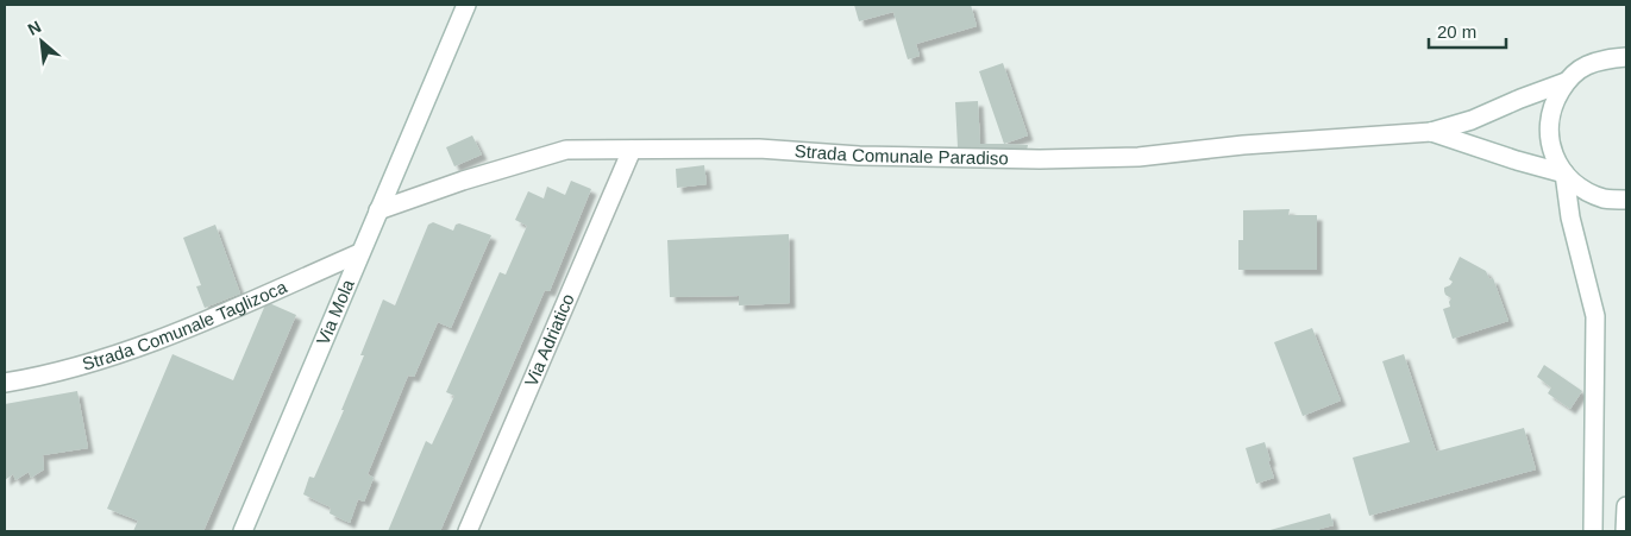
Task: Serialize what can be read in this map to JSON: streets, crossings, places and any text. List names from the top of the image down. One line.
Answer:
{"streets":{"street":["Strada Comunale Paradiso","Via Mola","Strada Comunale Taglizoca","Via Adriatico"]},"crossings":[["Strada Comunale Paradiso","Via Mola"],["Strada Comunale Paradiso","Via Adriatico"],["Via Mola","Strada Comunale Taglizoca"]],"scale_bar":"20 m","north":"top left"}
